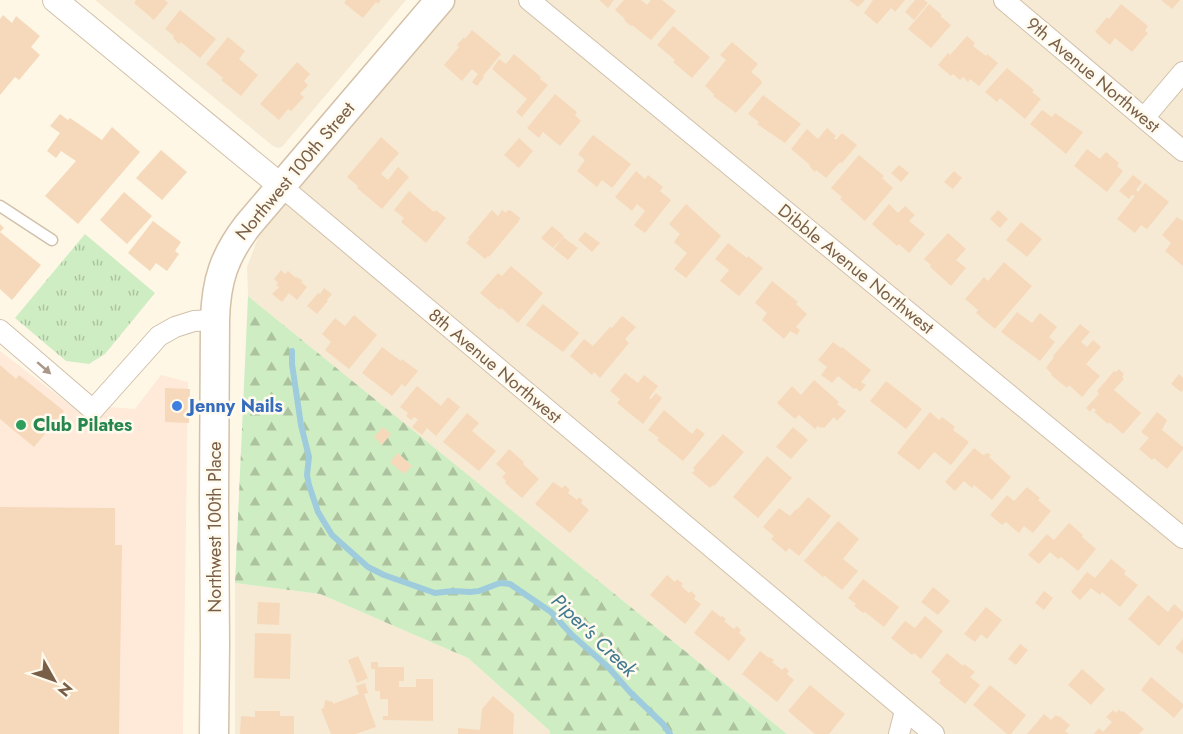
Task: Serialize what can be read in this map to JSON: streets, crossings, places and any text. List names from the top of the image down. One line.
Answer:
{"streets":{"main road":["Northwest 100th Street","Northwest 100th Place"],"street":["9th Avenue Northwest","Dibble Avenue Northwest","8th Avenue Northwest"]},"crossings":[["Northwest 100th Street","8th Avenue Northwest"],["Northwest 100th Street","Northwest 100th Place"]],"water":["Piper's Creek"],"places":["Jenny Nails","Club Pilates"],"north":"bottom right"}
